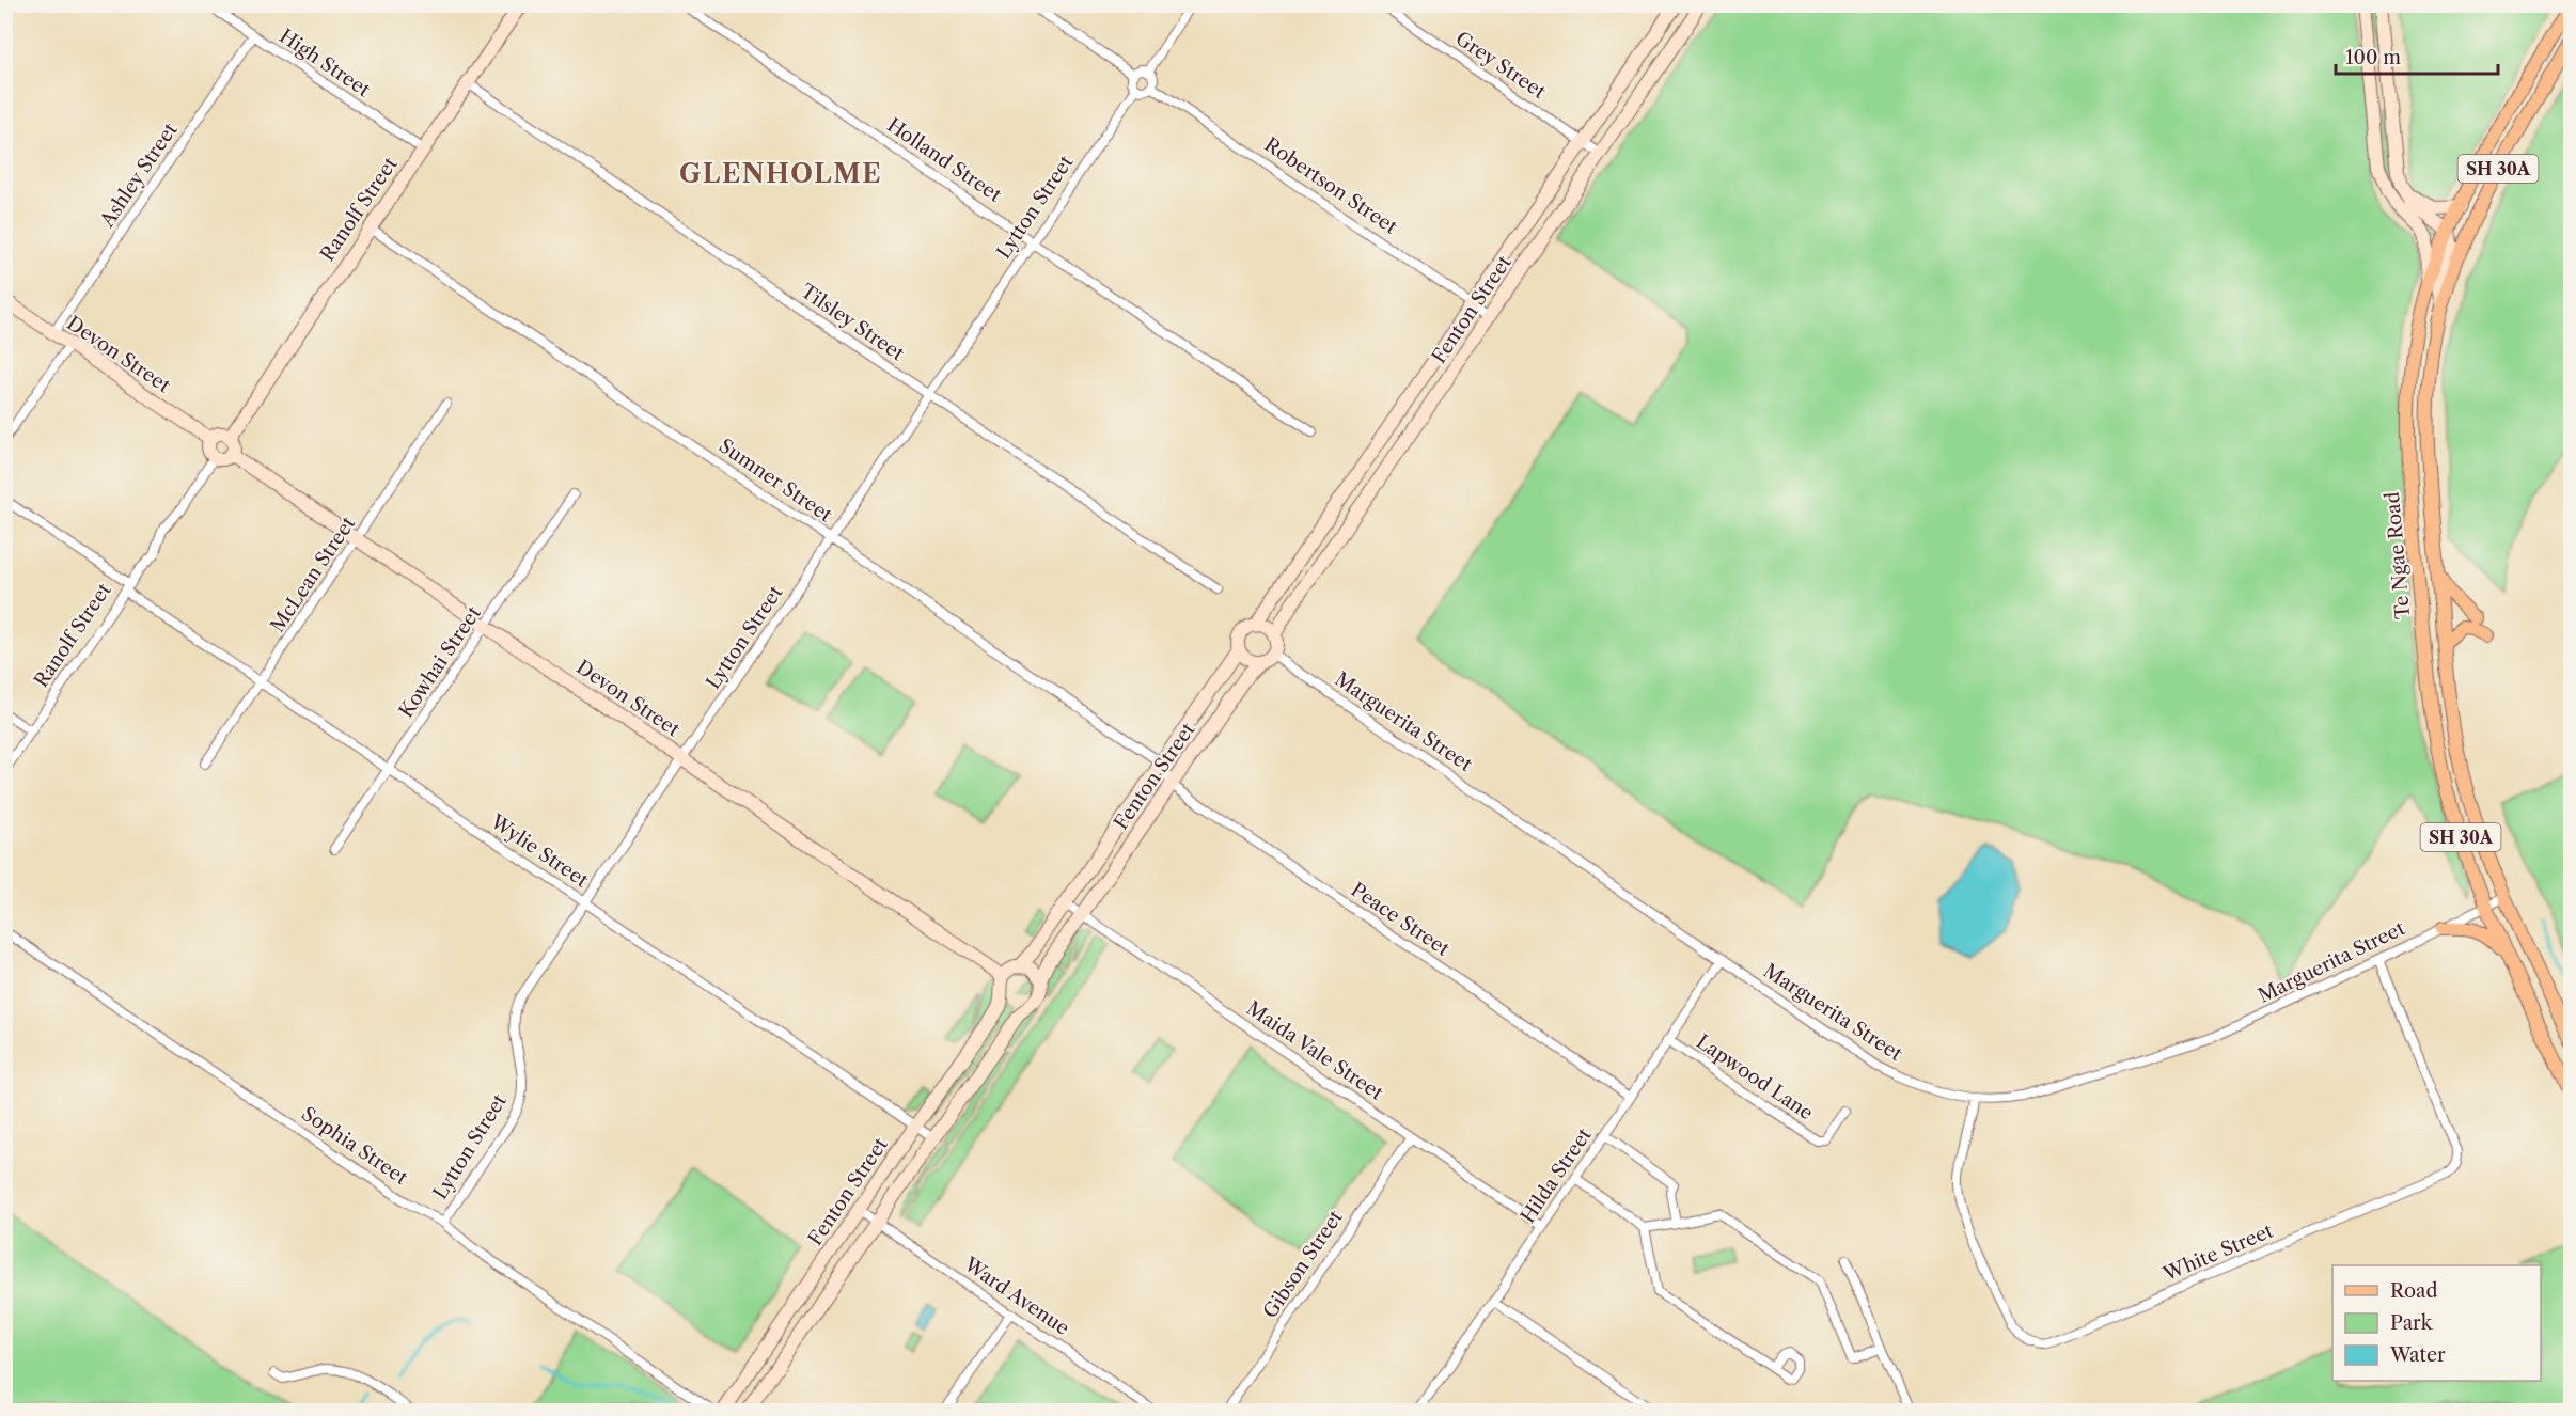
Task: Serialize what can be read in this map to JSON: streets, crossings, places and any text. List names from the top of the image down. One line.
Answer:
{"streets":{"main road":["SH 30A","Ranolf Street","Fenton Street","Devon Street","Te Ngae Road"],"street":["High Street","Grey Street","Holland Street","Ashley Street","Robertson Street","Lytton Street","Tilsley Street","Sumner Street","McLean Street","Kowhai Street","Marguerita Street","Wylie Street","Peace Street","Maida Vale Street","Lapwood Lane","Sophia Street","Hilda Street","White Street","Gibson Street","Ward Avenue"]},"crossings":[["High Street","Ashley Street"],["High Street","Ranolf Street"],["Grey Street","Fenton Street"],["Holland Street","Lytton Street"],["SH 30A","Te Ngae Road"],["Ashley Street","Devon Street"],["Robertson Street","Lytton Street"],["Robertson Street","Fenton Street"],["Lytton Street","Tilsley Street"],["Lytton Street","Devon Street"],["Lytton Street","Sumner Street"],["Lytton Street","Wylie Street"],["Lytton Street","Sophia Street"],["Ranolf Street","Tilsley Street"],["Ranolf Street","Devon Street"],["Ranolf Street","Sumner Street"],["Ranolf Street","Wylie Street"],["Fenton Street","Devon Street"],["Fenton Street","Sumner Street"],["Fenton Street","Marguerita Street"],["Fenton Street","Wylie Street"],["Fenton Street","Peace Street"],["Fenton Street","Maida Vale Street"],["Fenton Street","Ward Avenue"],["Devon Street","McLean Street"],["Devon Street","Kowhai Street"],["Te Ngae Road","Marguerita Street"],["McLean Street","Wylie Street"],["Kowhai Street","Wylie Street"],["Marguerita Street","Hilda Street"],["Marguerita Street","White Street"],["Peace Street","Hilda Street"],["Maida Vale Street","Hilda Street"],["Maida Vale Street","Gibson Street"],["Lapwood Lane","Hilda Street"]],"districts":["GLENHOLME"],"legend":["Road","Park","Water"],"scale_bar":"100 m"}
